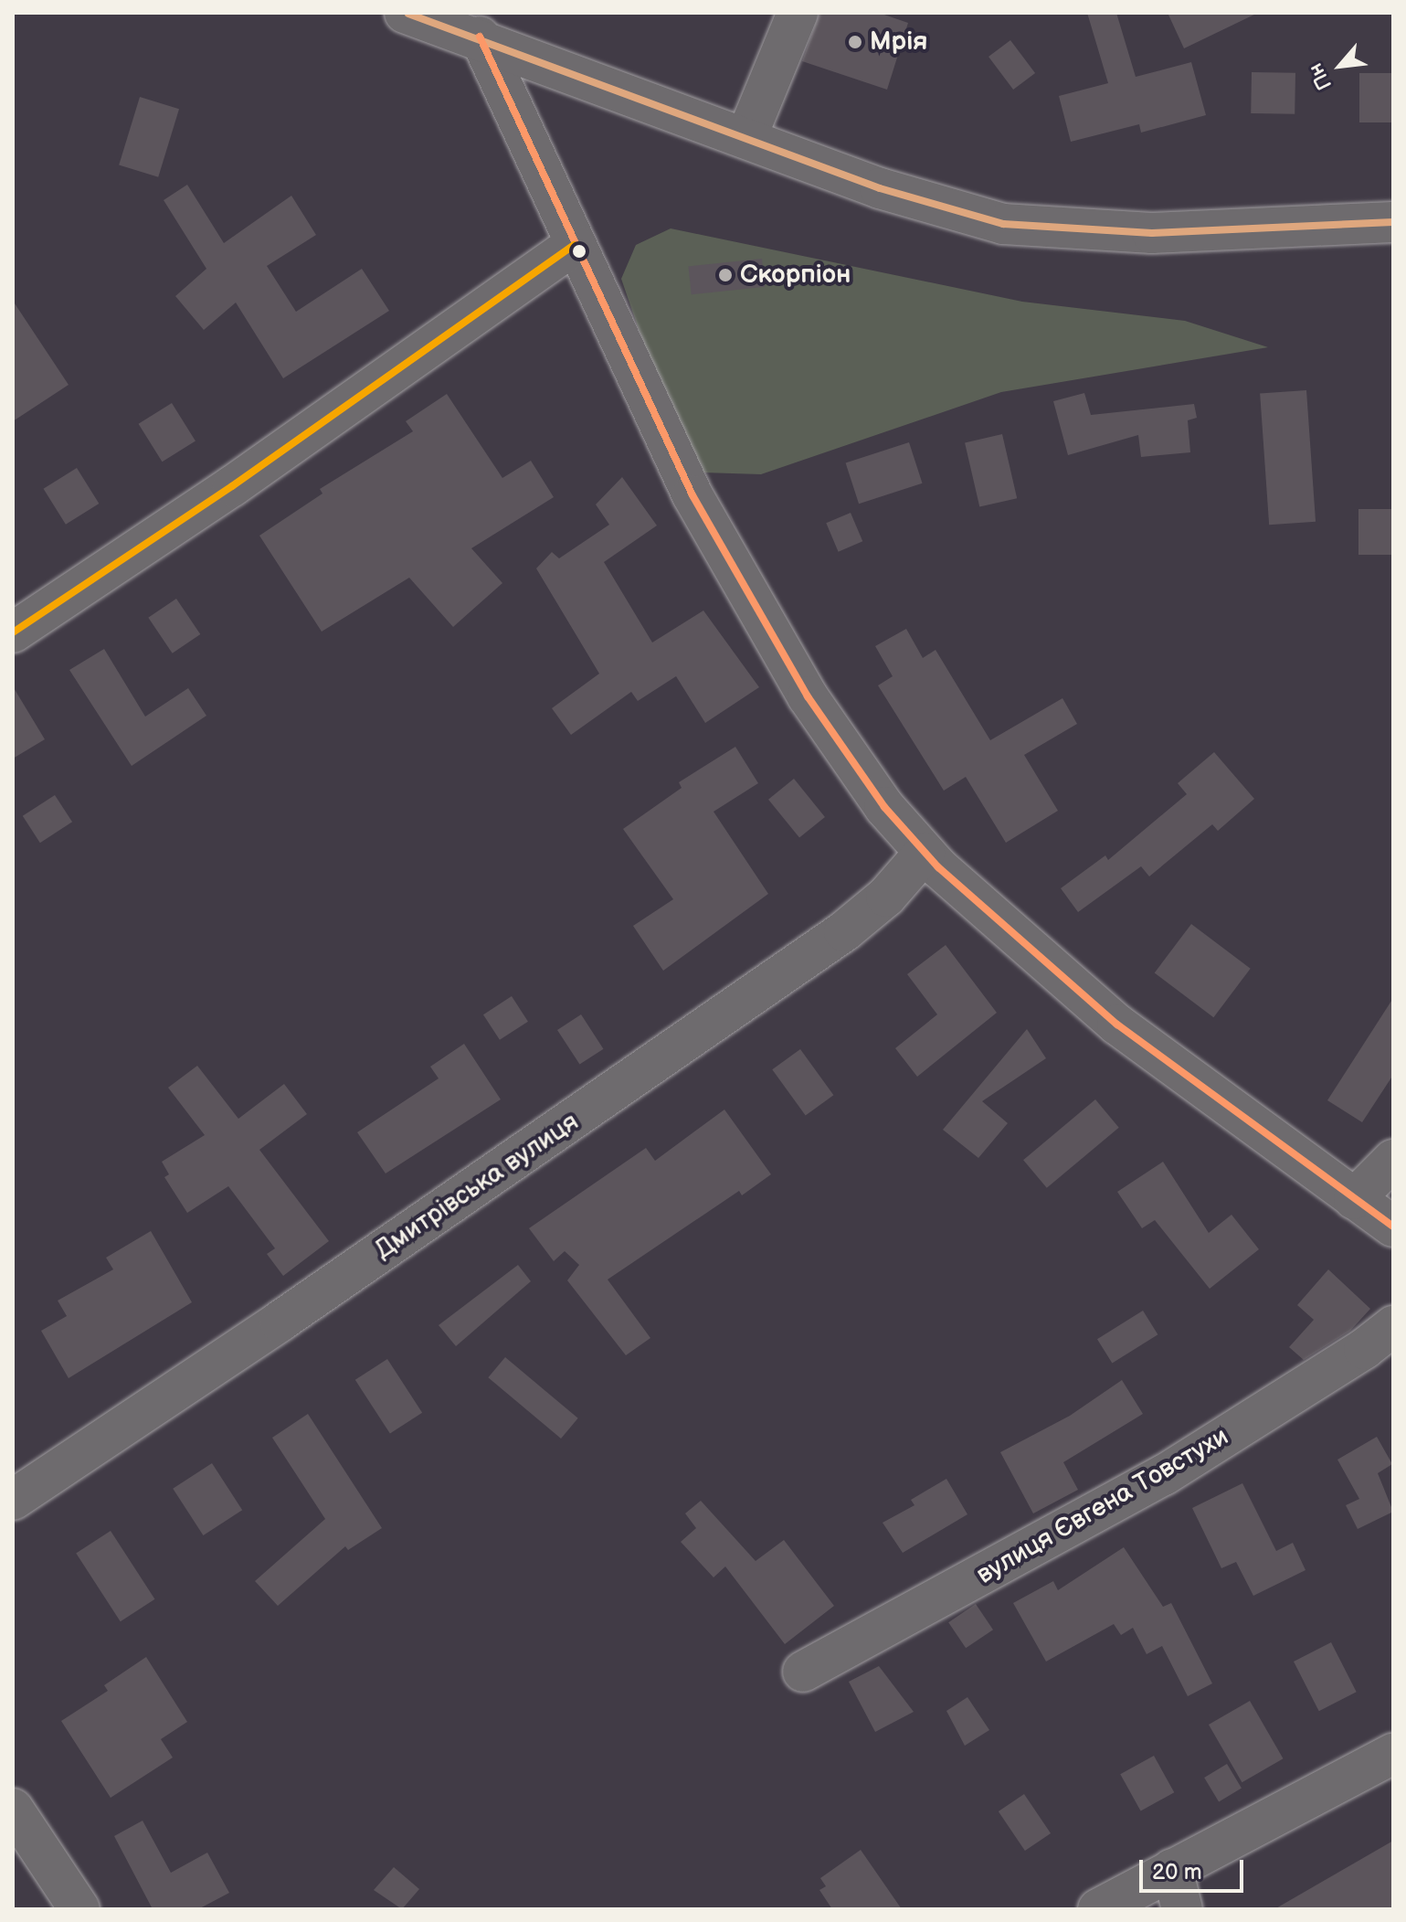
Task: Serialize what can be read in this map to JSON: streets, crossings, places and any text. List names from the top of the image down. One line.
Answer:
{"streets":{"street":["Дмитрівська вулиця","вулиця Євгена Товстухи"]},"places":["Мрія","Скорпіон"],"scale_bar":"20 m","north":"bottom left"}
